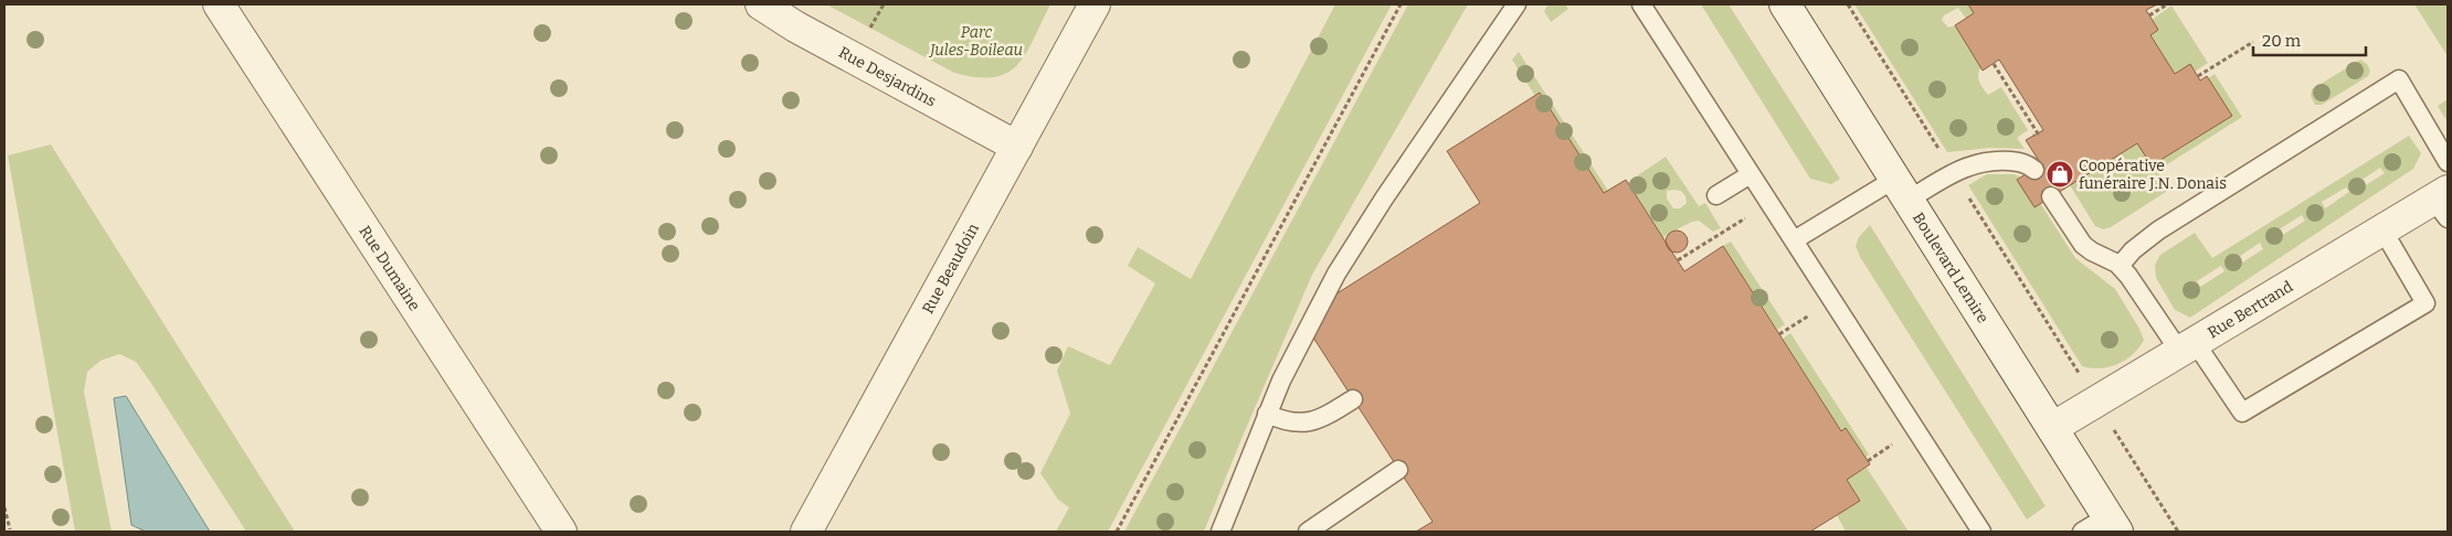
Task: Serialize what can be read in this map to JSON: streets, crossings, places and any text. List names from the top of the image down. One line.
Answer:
{"streets":{"street":["Rue Desjardins","Rue Dumaine","Rue Beaudoin","Boulevard Lemire","Rue Bertrand"]},"crossings":[["Rue Desjardins","Rue Beaudoin"],["Boulevard Lemire","Rue Bertrand"]],"parks":["Parc Jules-Boileau"],"places":{"shop":["Coopérative funéraire J.N. Donais"]},"scale_bar":"20 m"}
